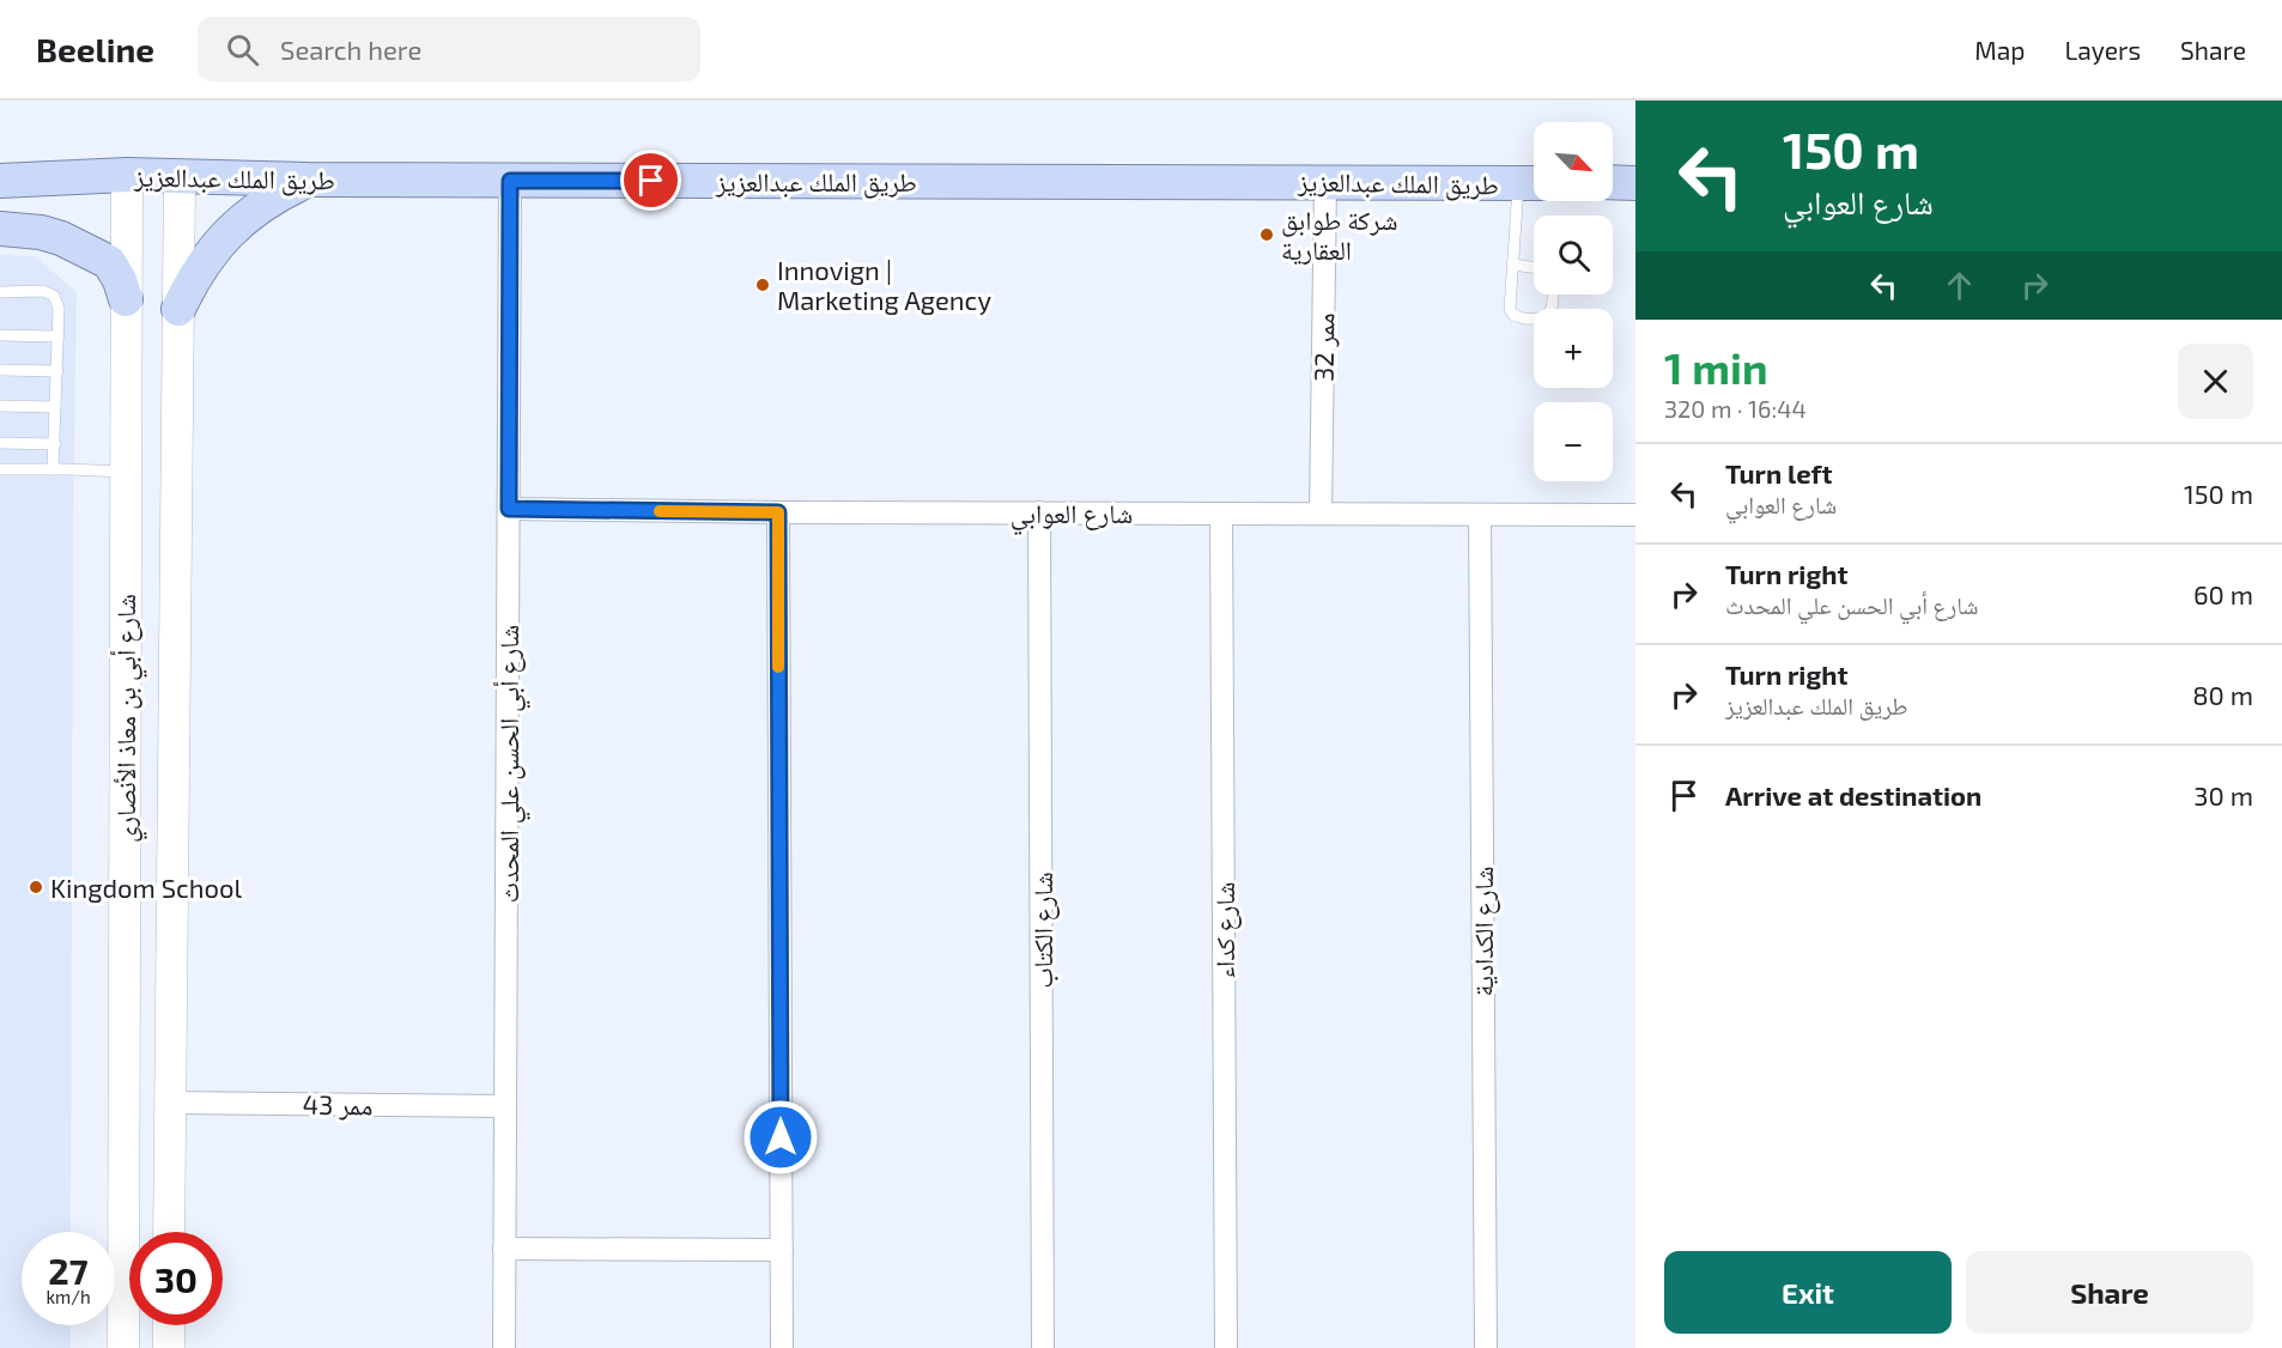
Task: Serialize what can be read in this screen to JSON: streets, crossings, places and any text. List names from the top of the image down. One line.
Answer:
{"streets":{"main road":["طريق الملك عبدالعزيز"],"street":["ممر 32","شارع العوابي","شارع أبي بن معاذ الأنصاري","شارع أبي الحسن علي المحدث","شارع الكتاب","شارع كداء","شارع الكدادية","ممر 43"]},"crossings":[["طريق الملك عبدالعزيز","ممر 32"],["طريق الملك عبدالعزيز","شارع أبي بن معاذ الأنصاري"],["طريق الملك عبدالعزيز","شارع أبي الحسن علي المحدث"],["ممر 32","شارع العوابي"],["شارع العوابي","شارع أبي الحسن علي المحدث"],["شارع العوابي","شارع الكتاب"],["شارع العوابي","شارع كداء"],["شارع العوابي","شارع الكدادية"],["شارع أبي بن معاذ الأنصاري","ممر 43"],["شارع أبي الحسن علي المحدث","ممر 43"]],"places":["شركة طوابق العقارية","Innovign | Marketing Agency","Kingdom School"],"north":"bottom right","page":{"header":"Beeline","search":"Search here","nav":["Map","Layers","Share"],"turn":["150 m","شارع العوابي"],"map_buttons":["+","−"],"heading":["1 min","320 m · 16:44"],"list":[{"name":"Turn left","note":"شارع العوابي","value":"150 m"},{"name":"Turn right","note":"شارع أبي الحسن علي المحدث","value":"60 m"},{"name":"Turn right","note":"طريق الملك عبدالعزيز","value":"80 m"},{"name":"Arrive at destination","value":"30 m"}],"speed":"27 km/h","limit":"30","buttons":["Exit","Share"]}}
